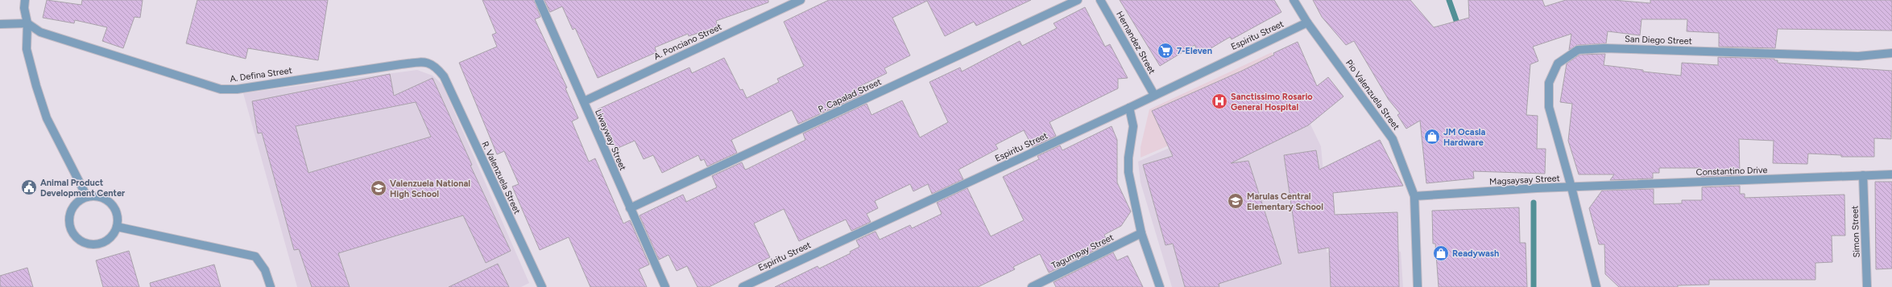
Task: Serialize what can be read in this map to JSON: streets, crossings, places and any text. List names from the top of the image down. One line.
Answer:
{"streets":{"street":["Espiritu Street","San Diego Street","A. Ponciano Street","Hernandez Street","A. Defina Street","Pio Valenzuela Street","P. Capalad Street","Liwayway Street","Constantino Drive","R. Valenzuela Street","Magsaysay Street","Simon Street","Tagumpay Street"]},"crossings":[["Espiritu Street","Hernandez Street"],["Espiritu Street","Pio Valenzuela Street"],["San Diego Street","Constantino Drive"],["San Diego Street","Magsaysay Street"],["A. Ponciano Street","Liwayway Street"],["A. Defina Street","R. Valenzuela Street"],["Pio Valenzuela Street","Magsaysay Street"],["P. Capalad Street","Liwayway Street"],["Constantino Drive","Magsaysay Street"],["Constantino Drive","Simon Street"]],"places":{"supermarket":["7-Eleven"],"hospital":["Sanctissimo Rosario General Hospital"],"shop":["JM Ocasla Hardware","Readywash"],"public building":["Animal Product Development Center"],"school or university":["Valenzuela National High School","Marulas Central Elementary School"]}}
